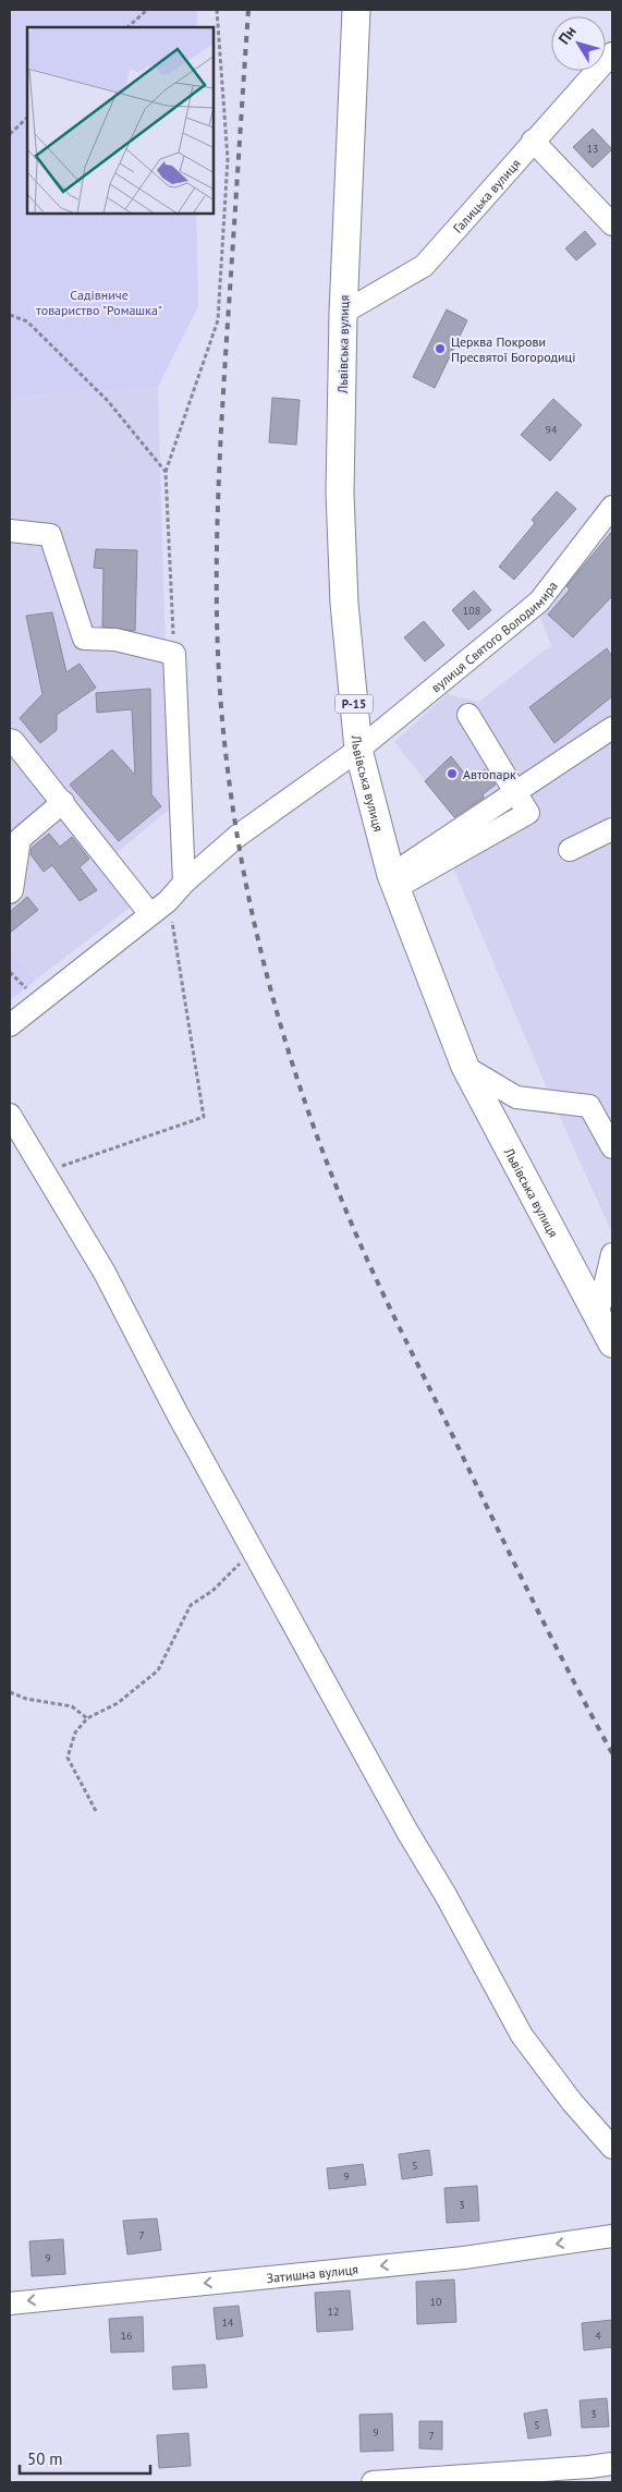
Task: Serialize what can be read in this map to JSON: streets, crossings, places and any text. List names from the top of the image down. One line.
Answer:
{"streets":{"main road":["Львівська вулиця","Р-15"],"street":["Галицька вулиця","вулиця Святого Володимира","Затишна вулиця"]},"crossings":[["Галицька вулиця","Львівська вулиця"],["Львівська вулиця","вулиця Святого Володимира"]],"one_way":["Затишна вулиця"],"parks":["Садівниче товариство \"Ромашка\""],"places":["Церква Покрови Пресвятої Богородиці","Автопарк"],"house_numbers":["13","94","108","5","9","3","7","9","10","12","14","16","4","3","5","9","7"],"scale_bar":"50 m","north":"top left"}
